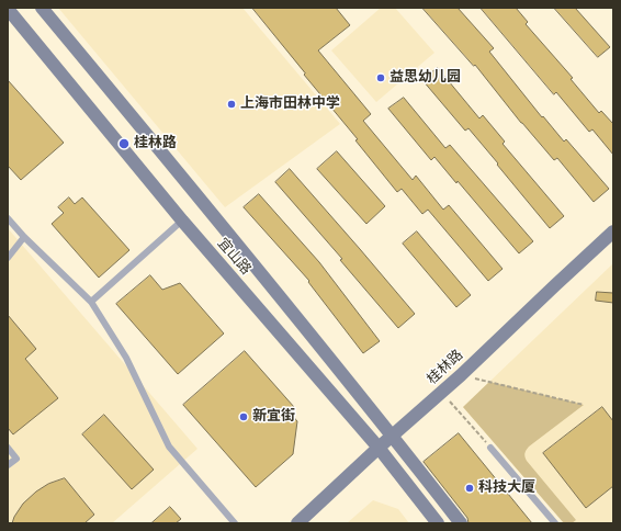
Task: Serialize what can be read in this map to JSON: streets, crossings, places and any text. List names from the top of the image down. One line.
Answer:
{"streets":{"main road":["宜山路","桂林路"]},"crossings":[["宜山路","桂林路"]],"places":["益思幼儿园","上海市田林中学","桂林路","新宜街","科技大厦"]}
